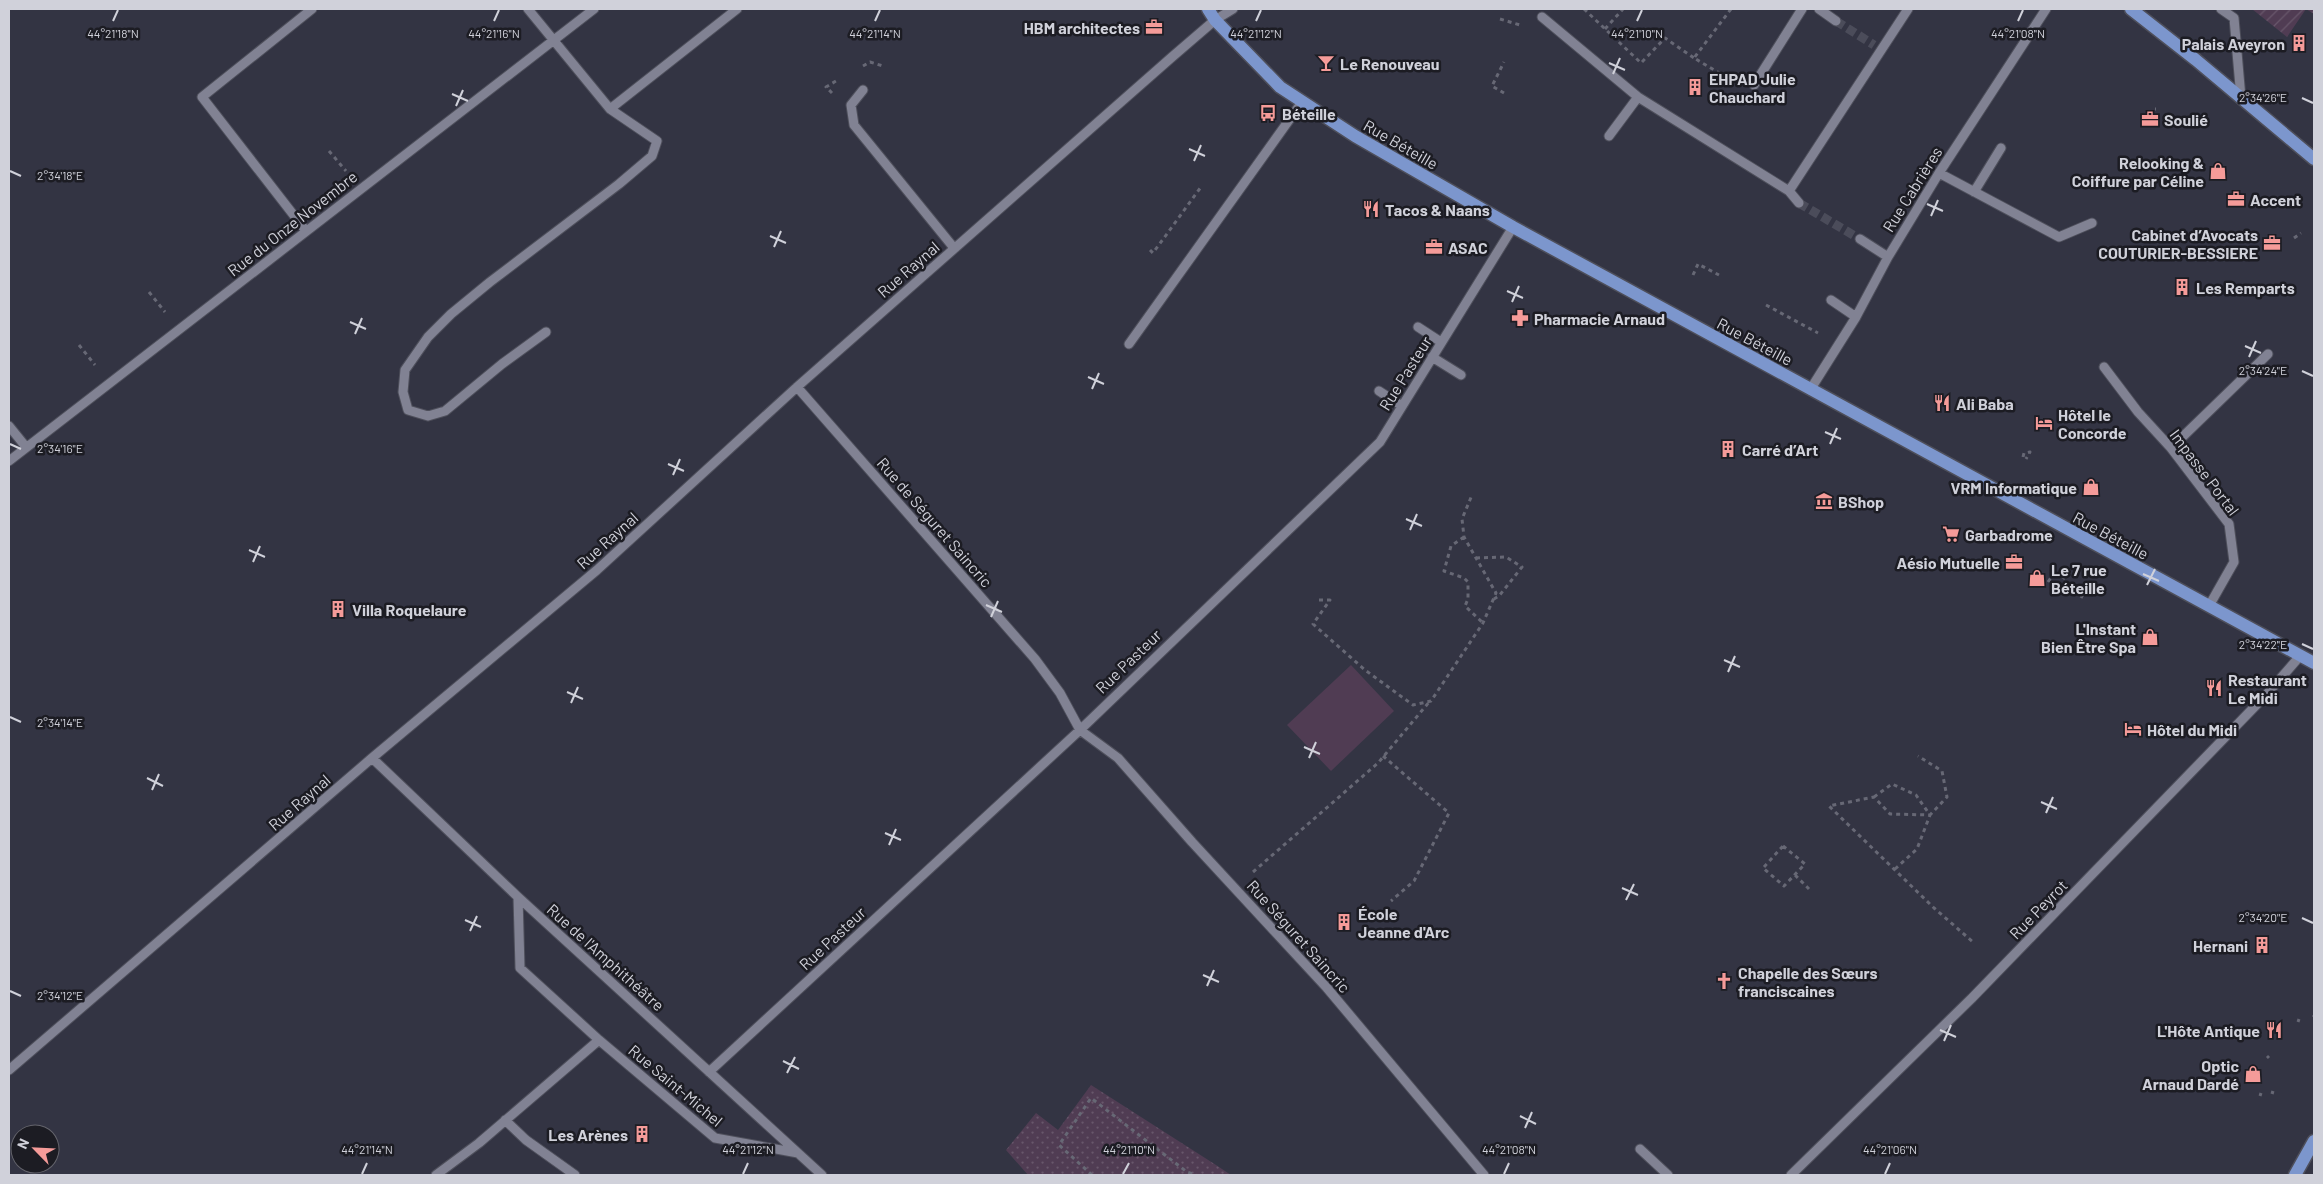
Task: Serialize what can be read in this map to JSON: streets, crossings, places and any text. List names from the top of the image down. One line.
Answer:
{"streets":{"main road":["Rue Béteille"],"street":["Rue Cabrières","Rue du Onze Novembre","Rue Raynal","Rue Pasteur","Impasse Portal","Rue de Séguret Saincric","Rue Peyrot","Rue Séguret Saincric","Rue de l'Amphithéâtre","Rue Saint-Michel"]},"crossings":[["Rue Béteille","Rue Cabrières"],["Rue Béteille","Rue Raynal"],["Rue Béteille","Rue Pasteur"],["Rue Béteille","Impasse Portal"],["Rue Béteille","Rue Peyrot"],["Rue Raynal","Rue de Séguret Saincric"],["Rue Raynal","Rue de l'Amphithéâtre"],["Rue Pasteur","Rue de Séguret Saincric"],["Rue Pasteur","Rue Séguret Saincric"],["Rue Pasteur","Rue de l'Amphithéâtre"],["Rue de Séguret Saincric","Rue Séguret Saincric"],["Rue de l'Amphithéâtre","Rue Saint-Michel"]],"places":{"office":["HBM architectes","Soulié","Accent","Cabinet d’Avocats COUTURIER-BESSIERE","ASAC","Aésio Mutuelle"],"building":["Palais Aveyron","EHPAD Julie Chauchard","Les Remparts","Carré d’Art","Villa Roquelaure","École Jeanne d'Arc","Hernani","Les Arènes"],"bar":["Le Renouveau"],"bus stop":["Béteille"],"shop":["Relooking & Coiffure par Céline","VRM Informatique","Le 7 rue Béteille","L'Instant Bien Être Spa","Optic Arnaud Dardé"],"restaurant":["Tacos & Naans","Ali Baba","Restaurant Le Midi","L'Hôte Antique"],"pharmacy":["Pharmacie Arnaud"],"hotel":["Hôtel le Concorde","Hôtel du Midi"],"museum":["BShop"],"supermarket":["Garbadrome"],"church":["Chapelle des Sœurs franciscaines"]},"north":"top left","coordinates":["44°21'18\"N","44°21'16\"N","44°21'14\"N","44°21'12\"N","44°21'08\"N","44°21'10\"N","2°34'26\"E","2°34'18\"E","2°34'24\"E","2°34'16\"E","2°34'22\"E","2°34'14\"E","2°34'20\"E","2°34'12\"E","44°21'06\"N"]}
